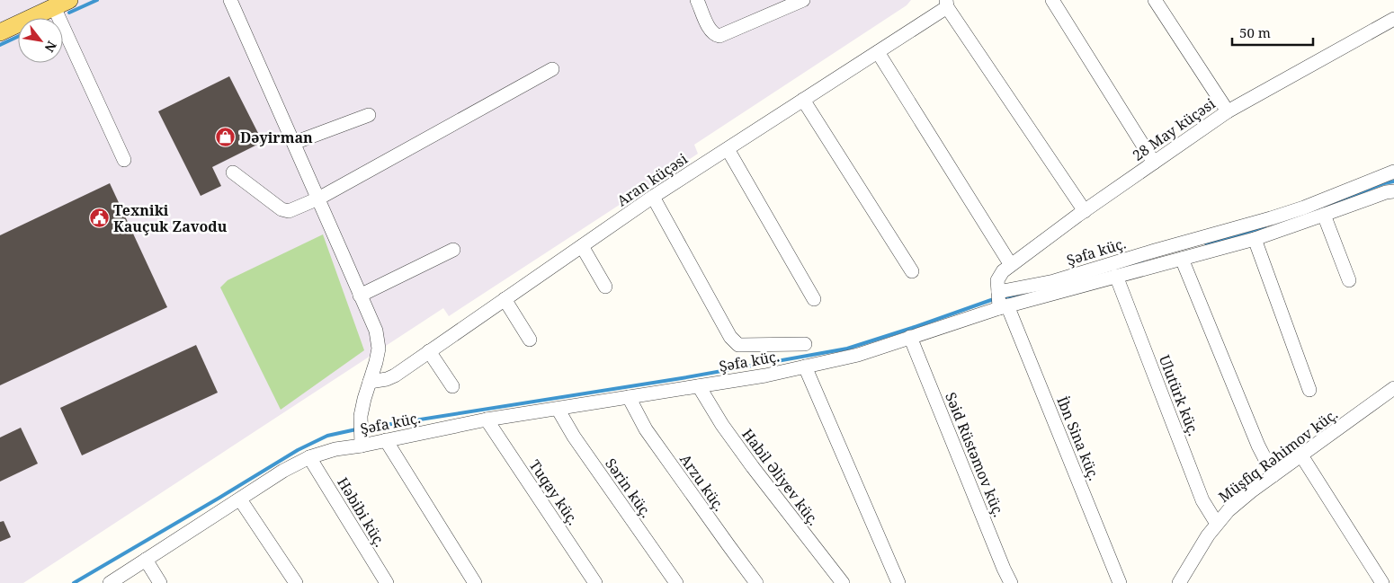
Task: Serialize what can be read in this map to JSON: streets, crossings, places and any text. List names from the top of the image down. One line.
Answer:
{"streets":{"street":["28 May küçəsi","Aran küçəsi","Şəfa küç.","Ulutürk küç.","İbn Sina küç.","Səid Rüstəmov küç.","Müşfiq Rəhimov küç.","Habil Əliyev küç.","Arzu küç.","Sərin küç.","Tuqay küç.","Həbibi küç."]},"crossings":[["28 May küçəsi","Şəfa küç."],["Şəfa küç.","Ulutürk küç."],["Şəfa küç.","İbn Sina küç."],["Şəfa küç.","Səid Rüstəmov küç."],["Şəfa küç.","Habil Əliyev küç."],["Şəfa küç.","Arzu küç."],["Şəfa küç.","Sərin küç."],["Şəfa küç.","Tuqay küç."],["Şəfa küç.","Həbibi küç."],["Ulutürk küç.","Müşfiq Rəhimov küç."]],"places":{"shop":["Dəyirman"],"public building":["Texniki Kauçuk Zavodu"]},"scale_bar":"50 m","north":"bottom right"}
